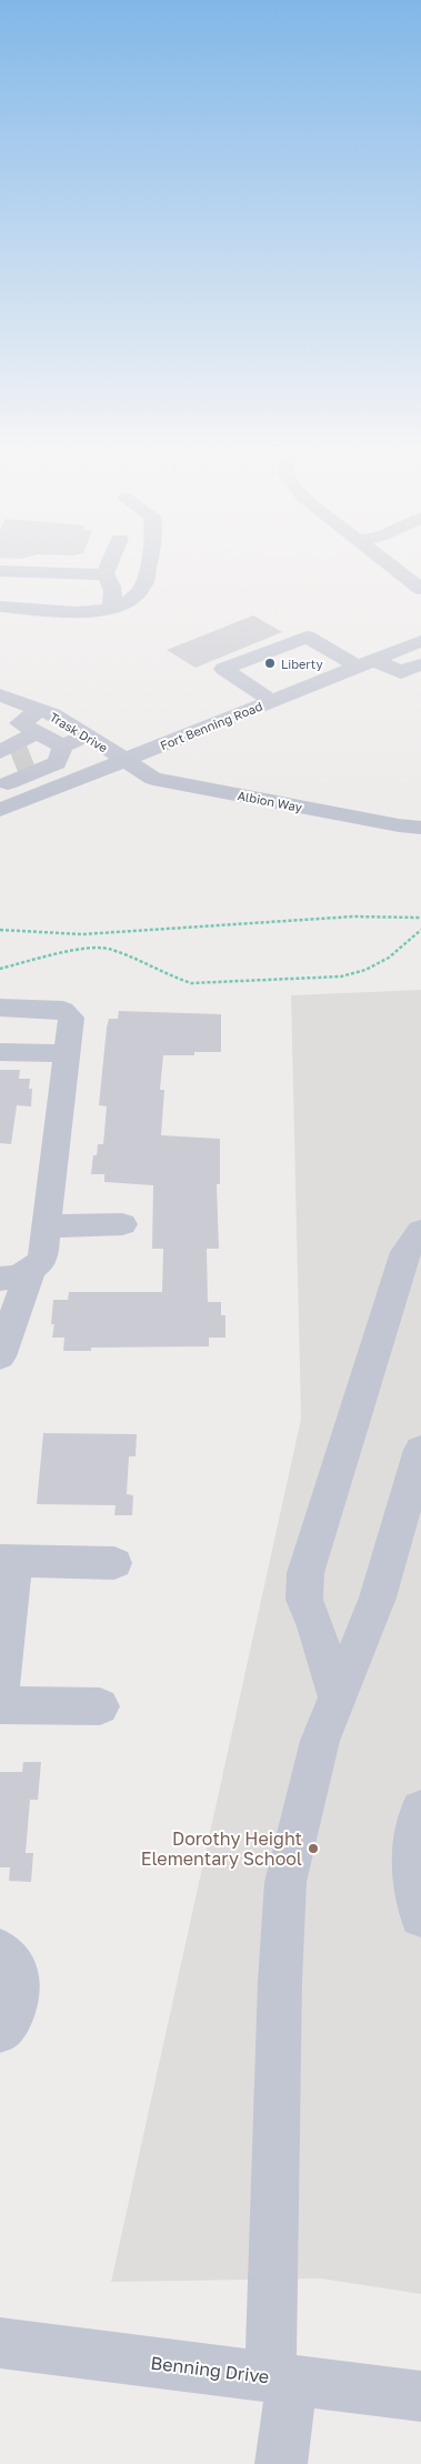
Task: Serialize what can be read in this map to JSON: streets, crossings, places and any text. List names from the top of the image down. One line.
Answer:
{"streets":{"street":["Fort Benning Road","Trask Drive","Albion Way","Benning Drive"]},"crossings":[["Fort Benning Road","Trask Drive"],["Fort Benning Road","Albion Way"],["Trask Drive","Albion Way"]],"places":["Liberty","Dorothy Height Elementary School"]}
